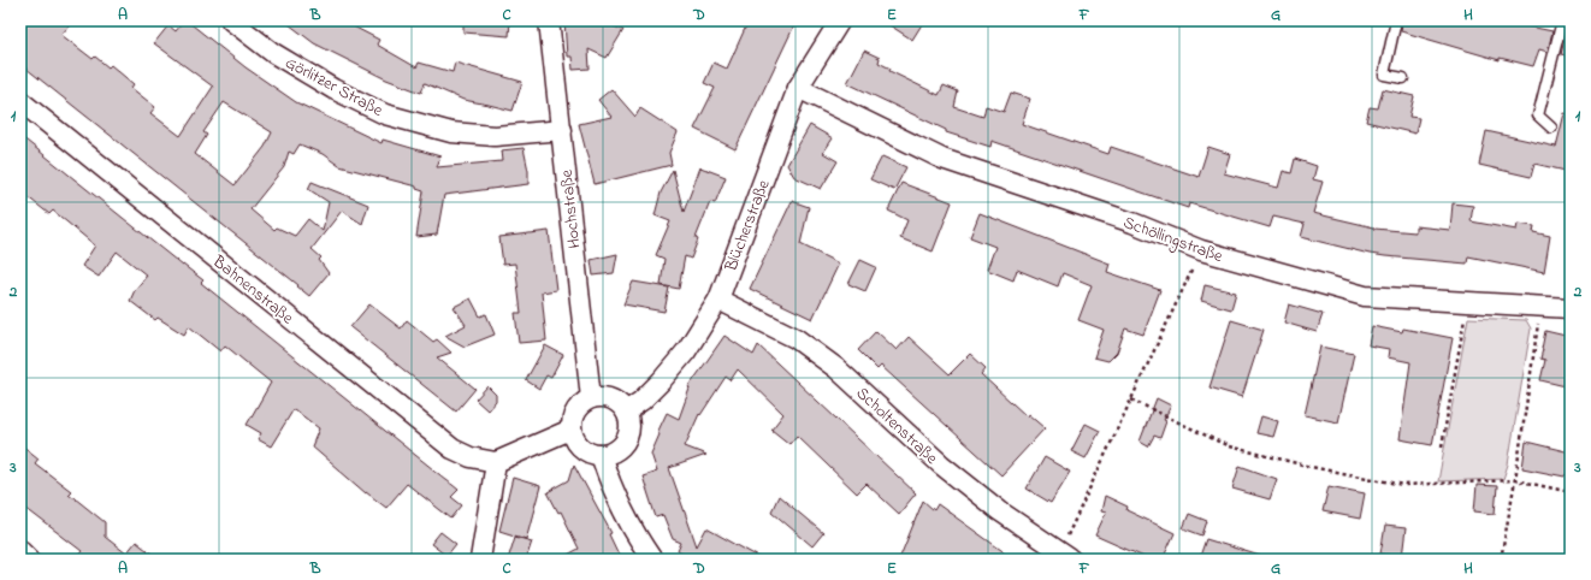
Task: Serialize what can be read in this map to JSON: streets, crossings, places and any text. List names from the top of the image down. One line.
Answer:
{"streets":{"street":["Görlitzer Straße","Hochstraße","Blücherstraße","Schöllingstraße","Bahnenstraße","Scholtenstraße"]},"crossings":[["Görlitzer Straße","Hochstraße"],["Hochstraße","Blücherstraße"],["Blücherstraße","Schöllingstraße"],["Blücherstraße","Scholtenstraße"]],"grid":{"columns":["A","B","C","D","E","F","G","H"],"rows":["1","2","3"]}}
